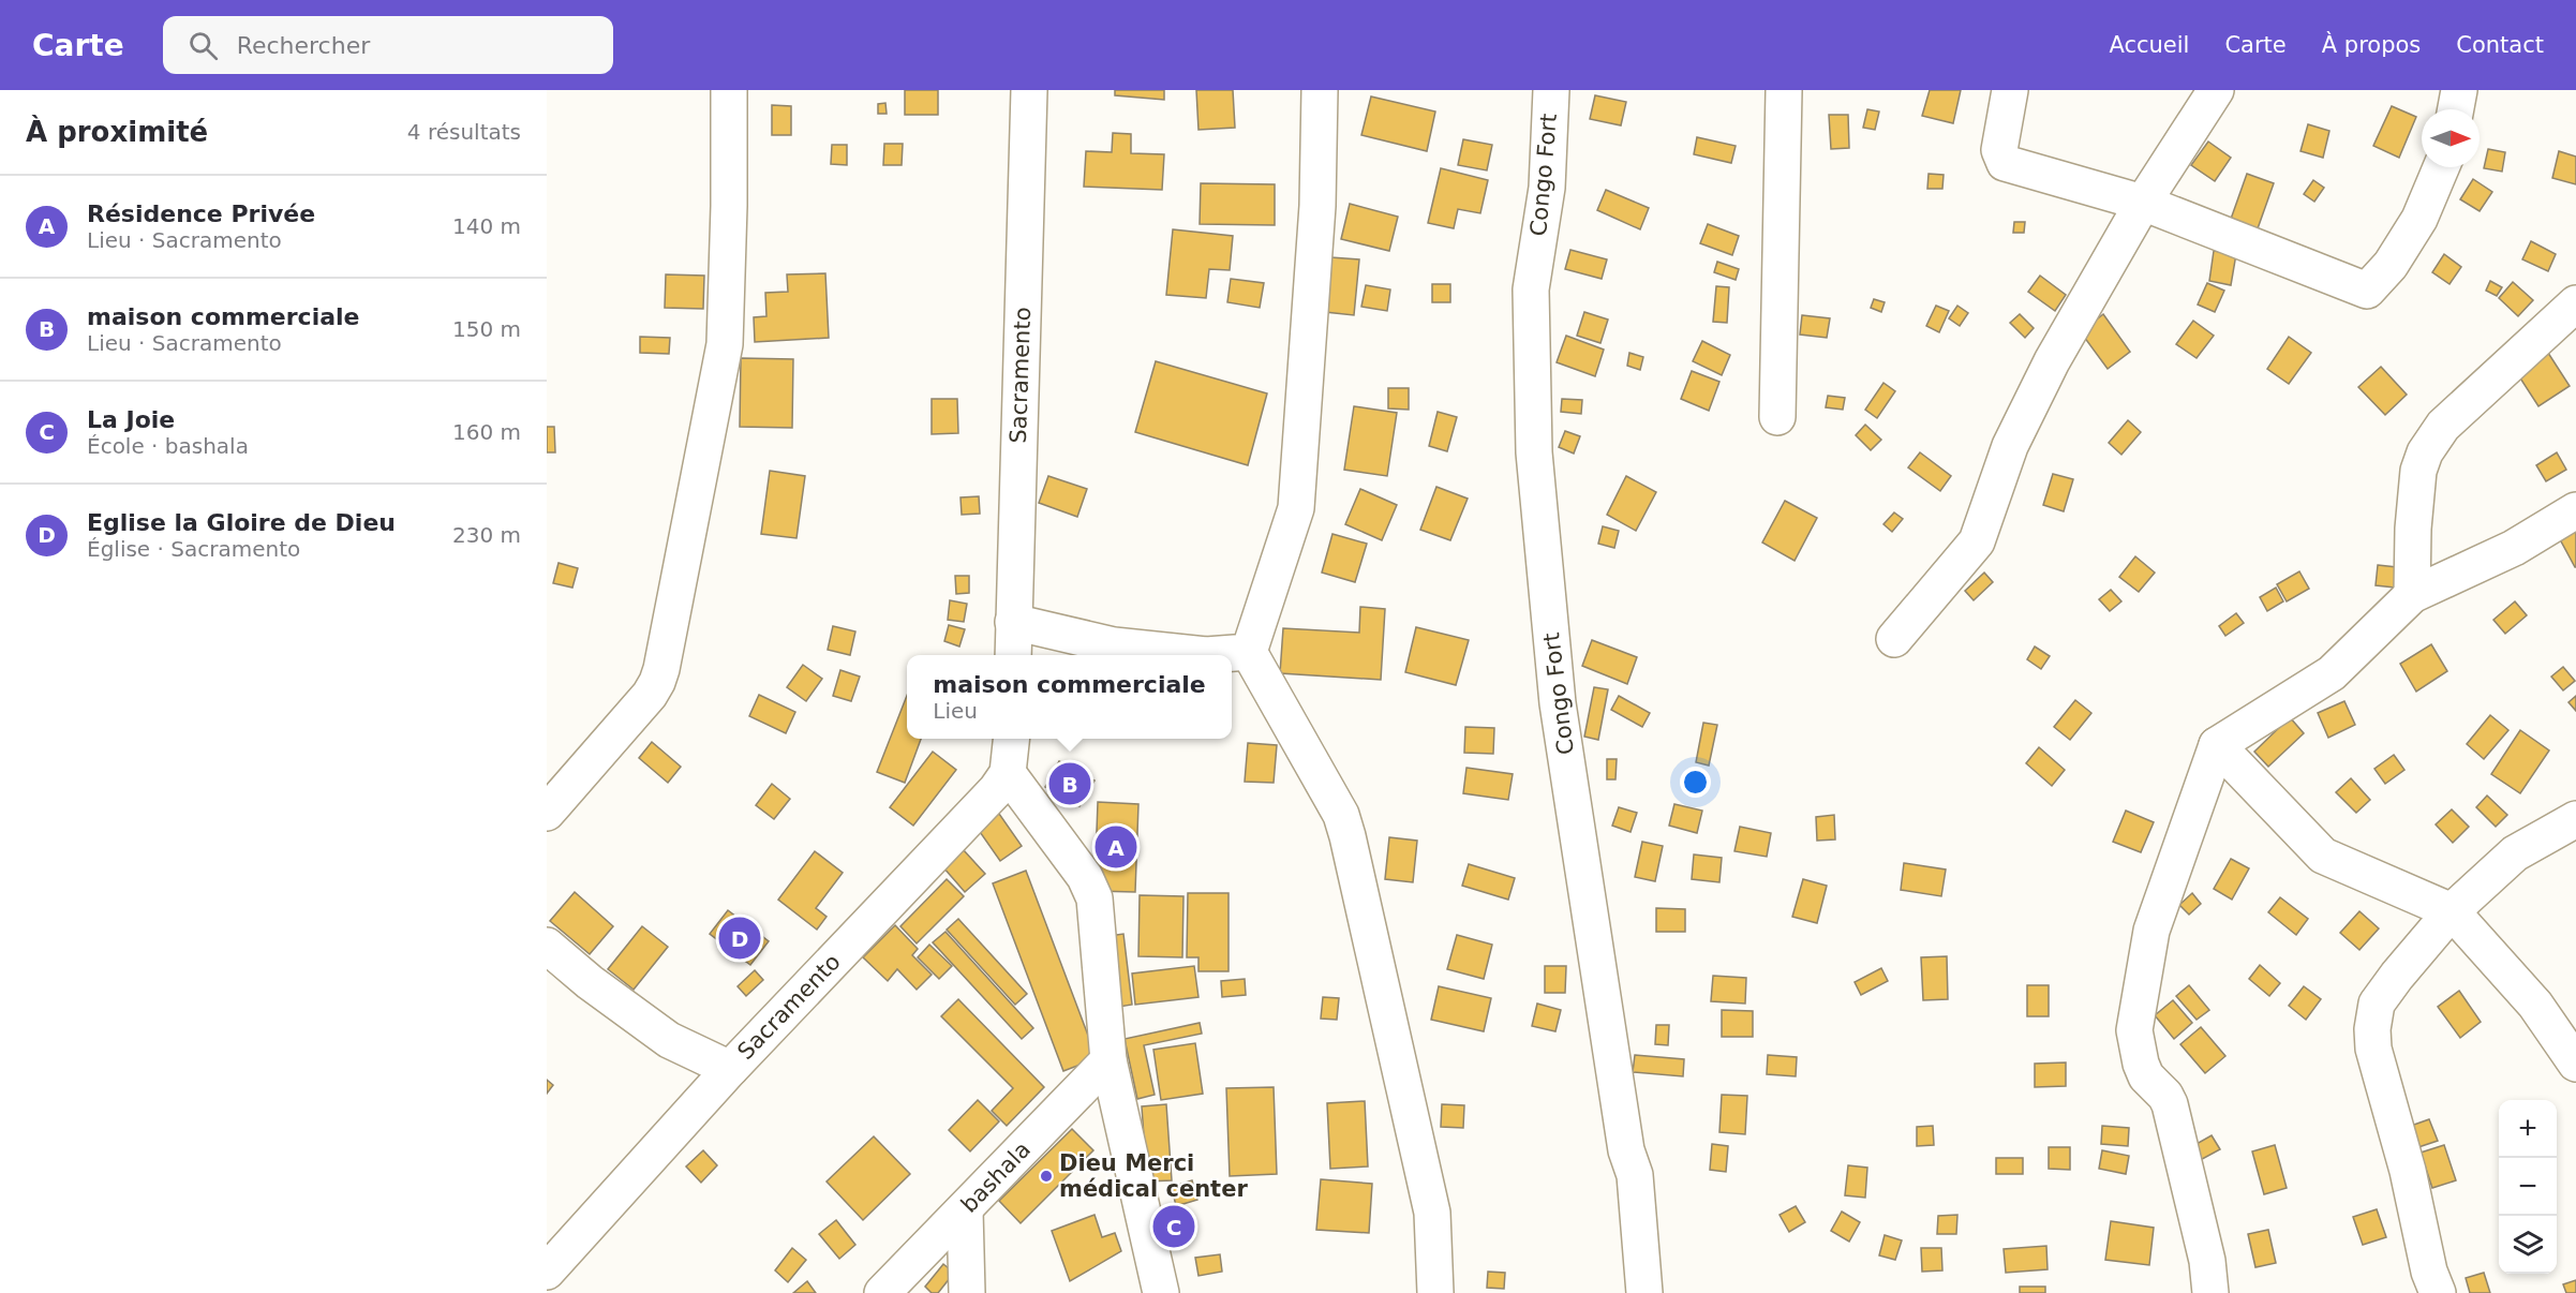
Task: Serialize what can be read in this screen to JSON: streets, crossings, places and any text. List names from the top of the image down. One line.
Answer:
{"streets":{"street":["Congo Fort","Sacramento","bashala"]},"places":["Dieu Merci médical center"],"north":"right","page":{"header":"Carte","search":"Rechercher","nav":["Accueil","Carte","À propos","Contact"],"heading":["À proximité","4 résultats"],"list":[{"mark":"A","name":"Résidence Privée","note":"Lieu · Sacramento","value":"140 m"},{"mark":"B","name":"maison commerciale","note":"Lieu · Sacramento","value":"150 m"},{"mark":"C","name":"La Joie","note":"École · bashala","value":"160 m"},{"mark":"D","name":"Eglise la Gloire de Dieu","note":"Église · Sacramento","value":"230 m"}],"popup":["maison commerciale","Lieu"],"pins":["B","A","D","C"],"map_buttons":["+","−"]}}
